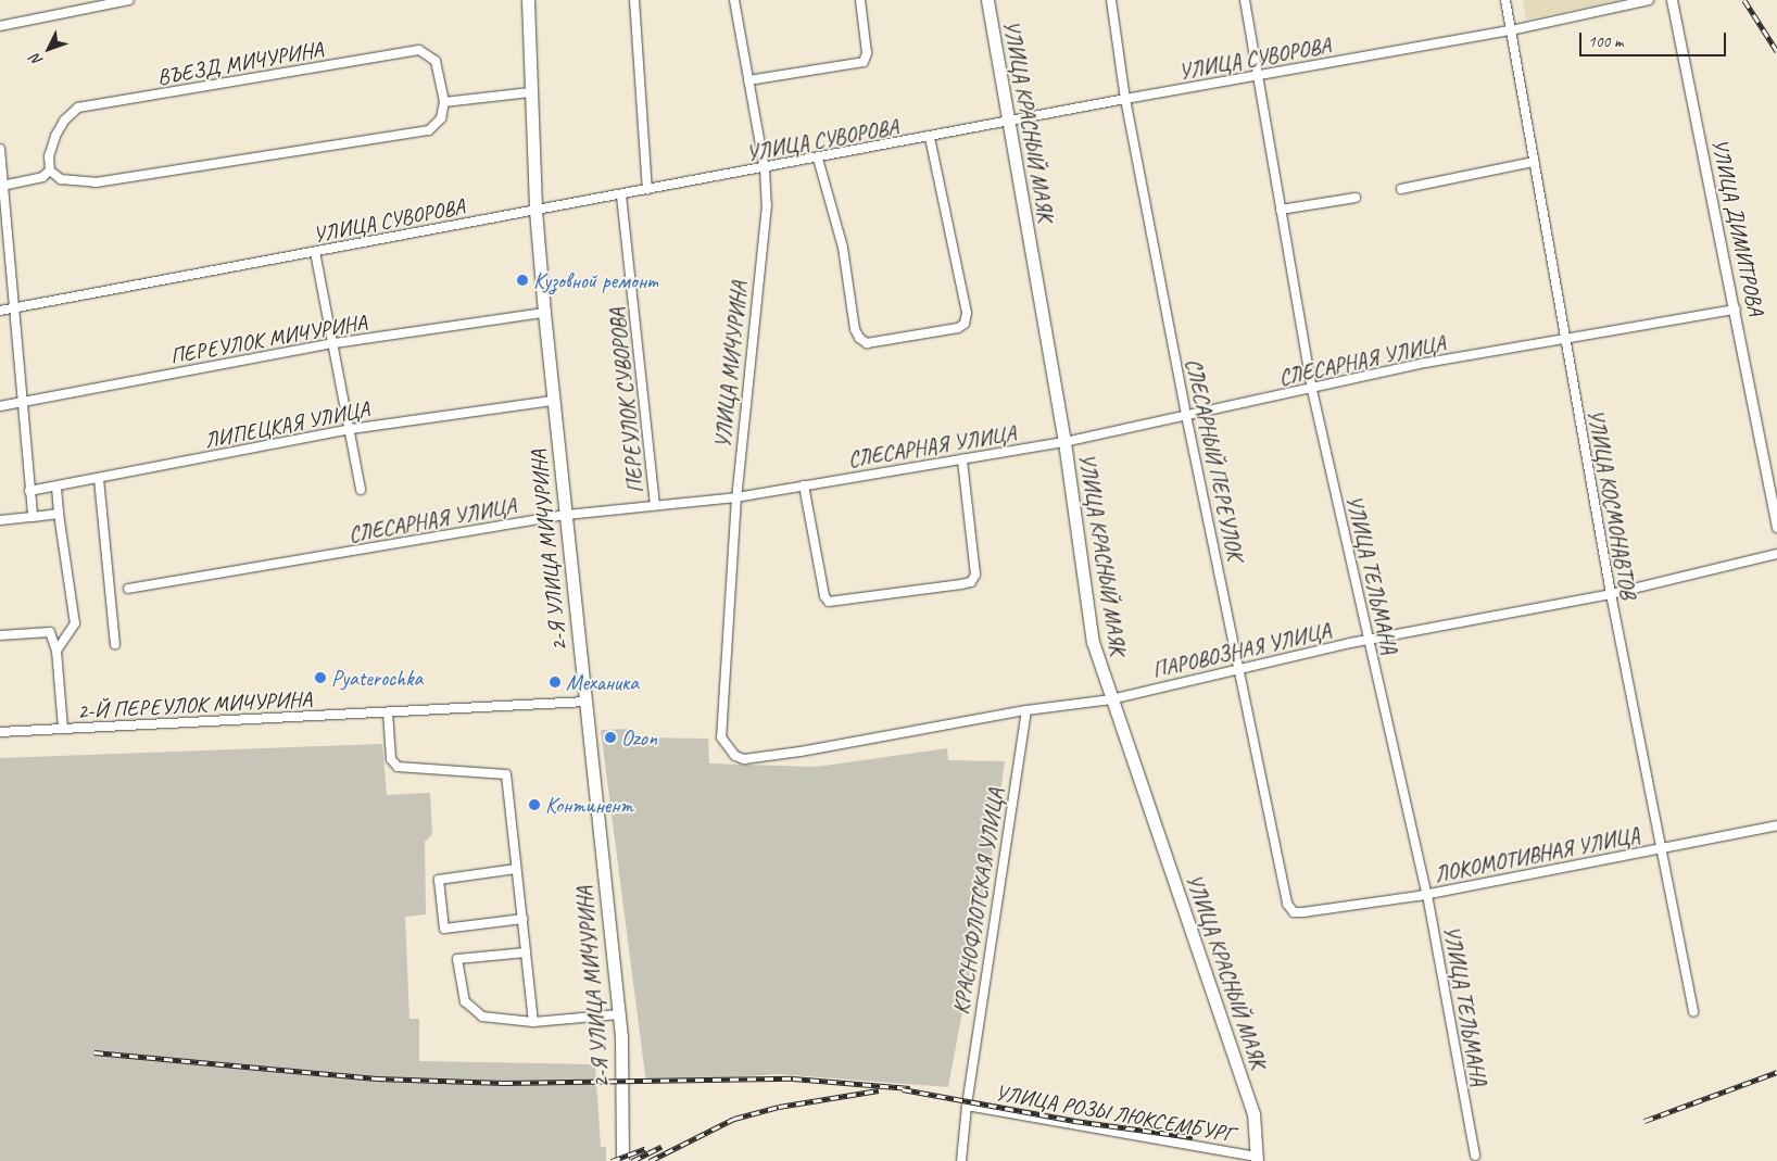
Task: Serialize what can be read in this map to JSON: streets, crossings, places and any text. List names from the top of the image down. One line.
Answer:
{"streets":{"main road":["УЛИЦА КРАСНЫЙ МАЯК","2-Я УЛИЦА МИЧУРИНА"],"street":["УЛИЦА СУВОРОВА","ВЪЕЗД МИЧУРИНА","УЛИЦА ДИМИТРОВА","ПЕРЕУЛОК МИЧУРИНА","СЛЕСАРНАЯ УЛИЦА","УЛИЦА МИЧУРИНА","ПЕРЕУЛОК СУВОРОВА","ЛИПЕЦКАЯ УЛИЦА","СЛЕСАРНЫЙ ПЕРЕУЛОК","УЛИЦА КОСМОНАВТОВ","УЛИЦА ТЕЛЬМАНА","ПАРОВОЗНАЯ УЛИЦА","2-Й ПЕРЕУЛОК МИЧУРИНА","ЛОКОМОТИВНАЯ УЛИЦА","КРАСНОФЛОТСКАЯ УЛИЦА","УЛИЦА РОЗЫ ЛЮКСЕМБУРГ"]},"crossings":[["УЛИЦА СУВОРОВА","УЛИЦА КРАСНЫЙ МАЯК"],["УЛИЦА СУВОРОВА","УЛИЦА МИЧУРИНА"],["УЛИЦА СУВОРОВА","ПЕРЕУЛОК СУВОРОВА"],["УЛИЦА СУВОРОВА","СЛЕСАРНЫЙ ПЕРЕУЛОК"],["УЛИЦА СУВОРОВА","УЛИЦА КОСМОНАВТОВ"],["УЛИЦА СУВОРОВА","2-Я УЛИЦА МИЧУРИНА"],["УЛИЦА СУВОРОВА","УЛИЦА ТЕЛЬМАНА"],["УЛИЦА КРАСНЫЙ МАЯК","СЛЕСАРНАЯ УЛИЦА"],["УЛИЦА КРАСНЫЙ МАЯК","ПАРОВОЗНАЯ УЛИЦА"],["УЛИЦА КРАСНЫЙ МАЯК","УЛИЦА РОЗЫ ЛЮКСЕМБУРГ"],["УЛИЦА ДИМИТРОВА","СЛЕСАРНАЯ УЛИЦА"],["ПЕРЕУЛОК МИЧУРИНА","2-Я УЛИЦА МИЧУРИНА"],["СЛЕСАРНАЯ УЛИЦА","УЛИЦА МИЧУРИНА"],["СЛЕСАРНАЯ УЛИЦА","ПЕРЕУЛОК СУВОРОВА"],["СЛЕСАРНАЯ УЛИЦА","СЛЕСАРНЫЙ ПЕРЕУЛОК"],["СЛЕСАРНАЯ УЛИЦА","УЛИЦА КОСМОНАВТОВ"],["СЛЕСАРНАЯ УЛИЦА","2-Я УЛИЦА МИЧУРИНА"],["СЛЕСАРНАЯ УЛИЦА","УЛИЦА ТЕЛЬМАНА"],["УЛИЦА МИЧУРИНА","ПАРОВОЗНАЯ УЛИЦА"],["ЛИПЕЦКАЯ УЛИЦА","2-Я УЛИЦА МИЧУРИНА"],["СЛЕСАРНЫЙ ПЕРЕУЛОК","ПАРОВОЗНАЯ УЛИЦА"],["СЛЕСАРНЫЙ ПЕРЕУЛОК","ЛОКОМОТИВНАЯ УЛИЦА"],["УЛИЦА КОСМОНАВТОВ","ПАРОВОЗНАЯ УЛИЦА"],["УЛИЦА КОСМОНАВТОВ","ЛОКОМОТИВНАЯ УЛИЦА"],["2-Я УЛИЦА МИЧУРИНА","2-Й ПЕРЕУЛОК МИЧУРИНА"],["УЛИЦА ТЕЛЬМАНА","ПАРОВОЗНАЯ УЛИЦА"],["УЛИЦА ТЕЛЬМАНА","ЛОКОМОТИВНАЯ УЛИЦА"],["ПАРОВОЗНАЯ УЛИЦА","КРАСНОФЛОТСКАЯ УЛИЦА"],["КРАСНОФЛОТСКАЯ УЛИЦА","УЛИЦА РОЗЫ ЛЮКСЕМБУРГ"]],"places":["Кузовной ремонт","Pyaterochka","Механика","Ozon","Континент"],"scale_bar":"100 m","north":"bottom left"}
